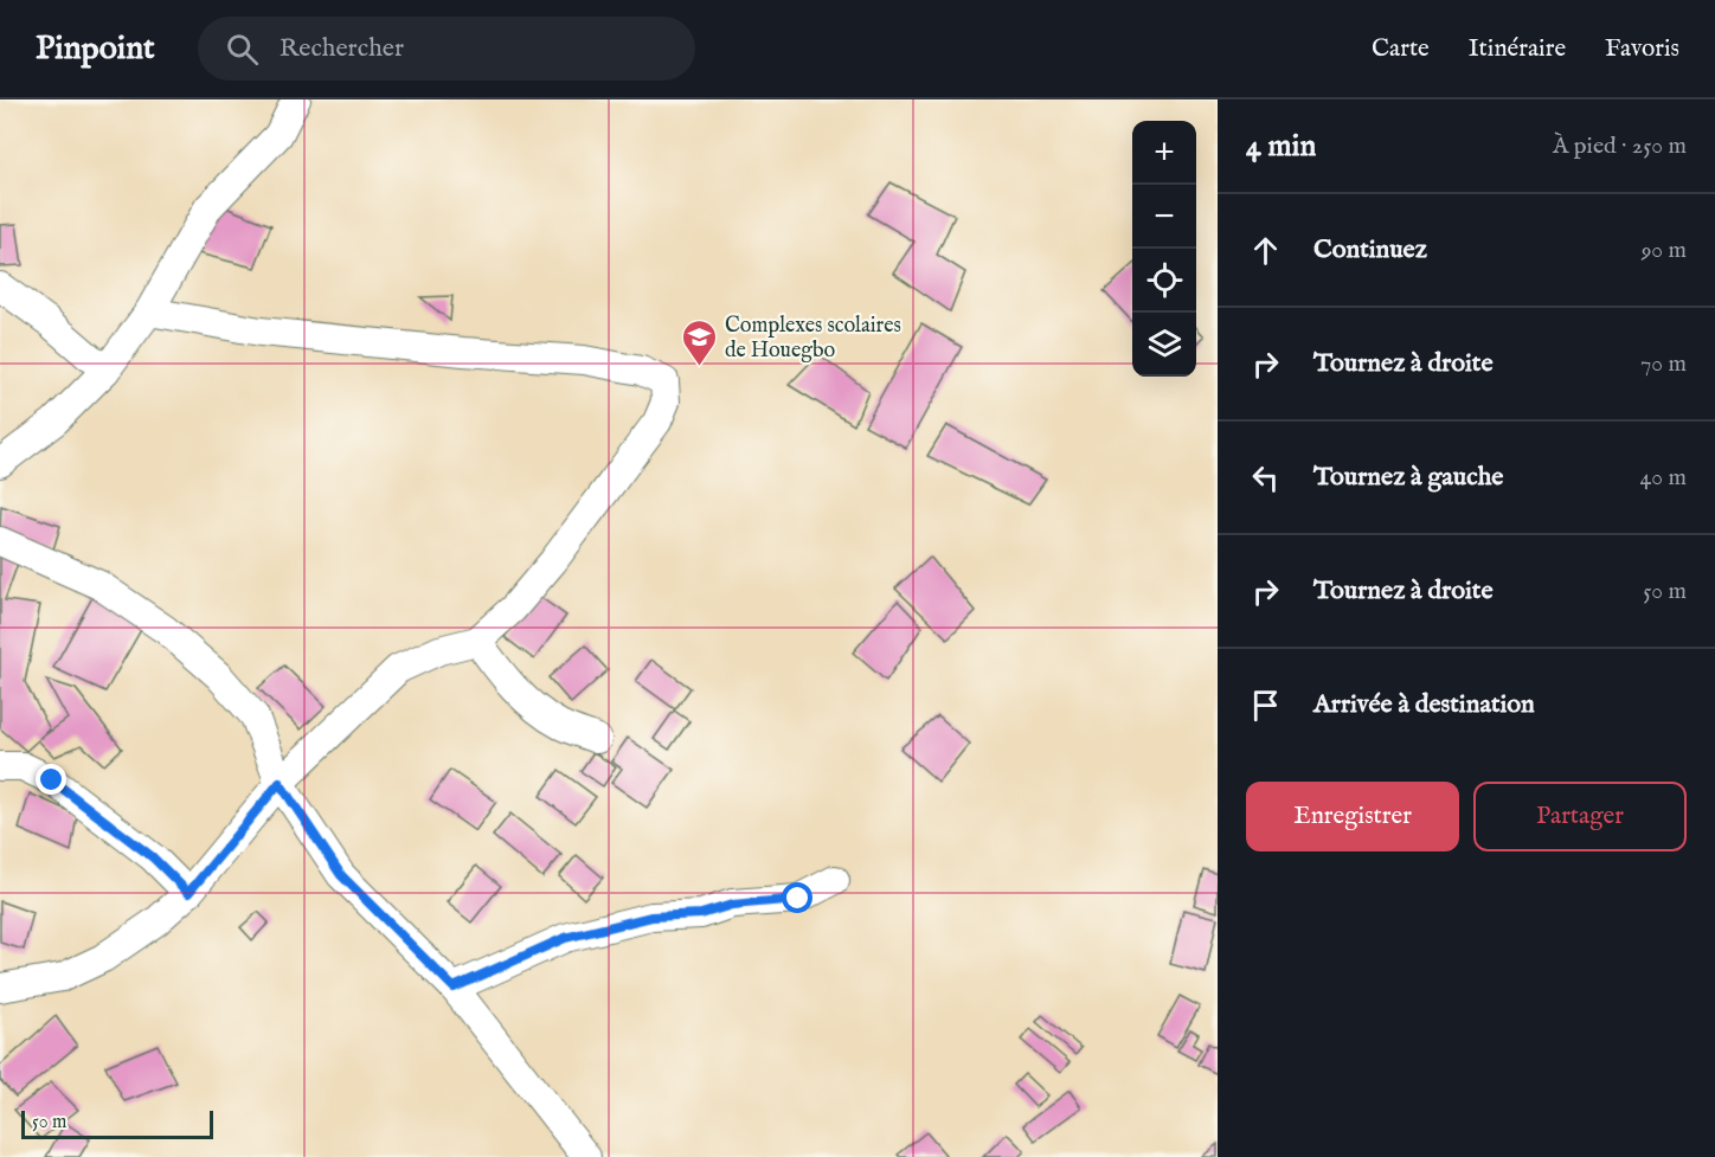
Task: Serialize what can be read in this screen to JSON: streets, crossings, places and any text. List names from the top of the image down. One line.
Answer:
{"places":{"school or university":["Complexes scolaires de Houegbo"]},"scale_bar":"50 m","page":{"header":"Pinpoint","search":"Rechercher","nav":["Carte","Itinéraire","Favoris"],"heading":["4 min","À pied · 250 m"],"map_buttons":["+","−"],"list":[["Continuez","90 m"],["Tournez à droite","70 m"],["Tournez à gauche","40 m"],["Tournez à droite","50 m"],"Arrivée à destination"],"buttons":["Enregistrer","Partager"],"scale":"50 m"}}
